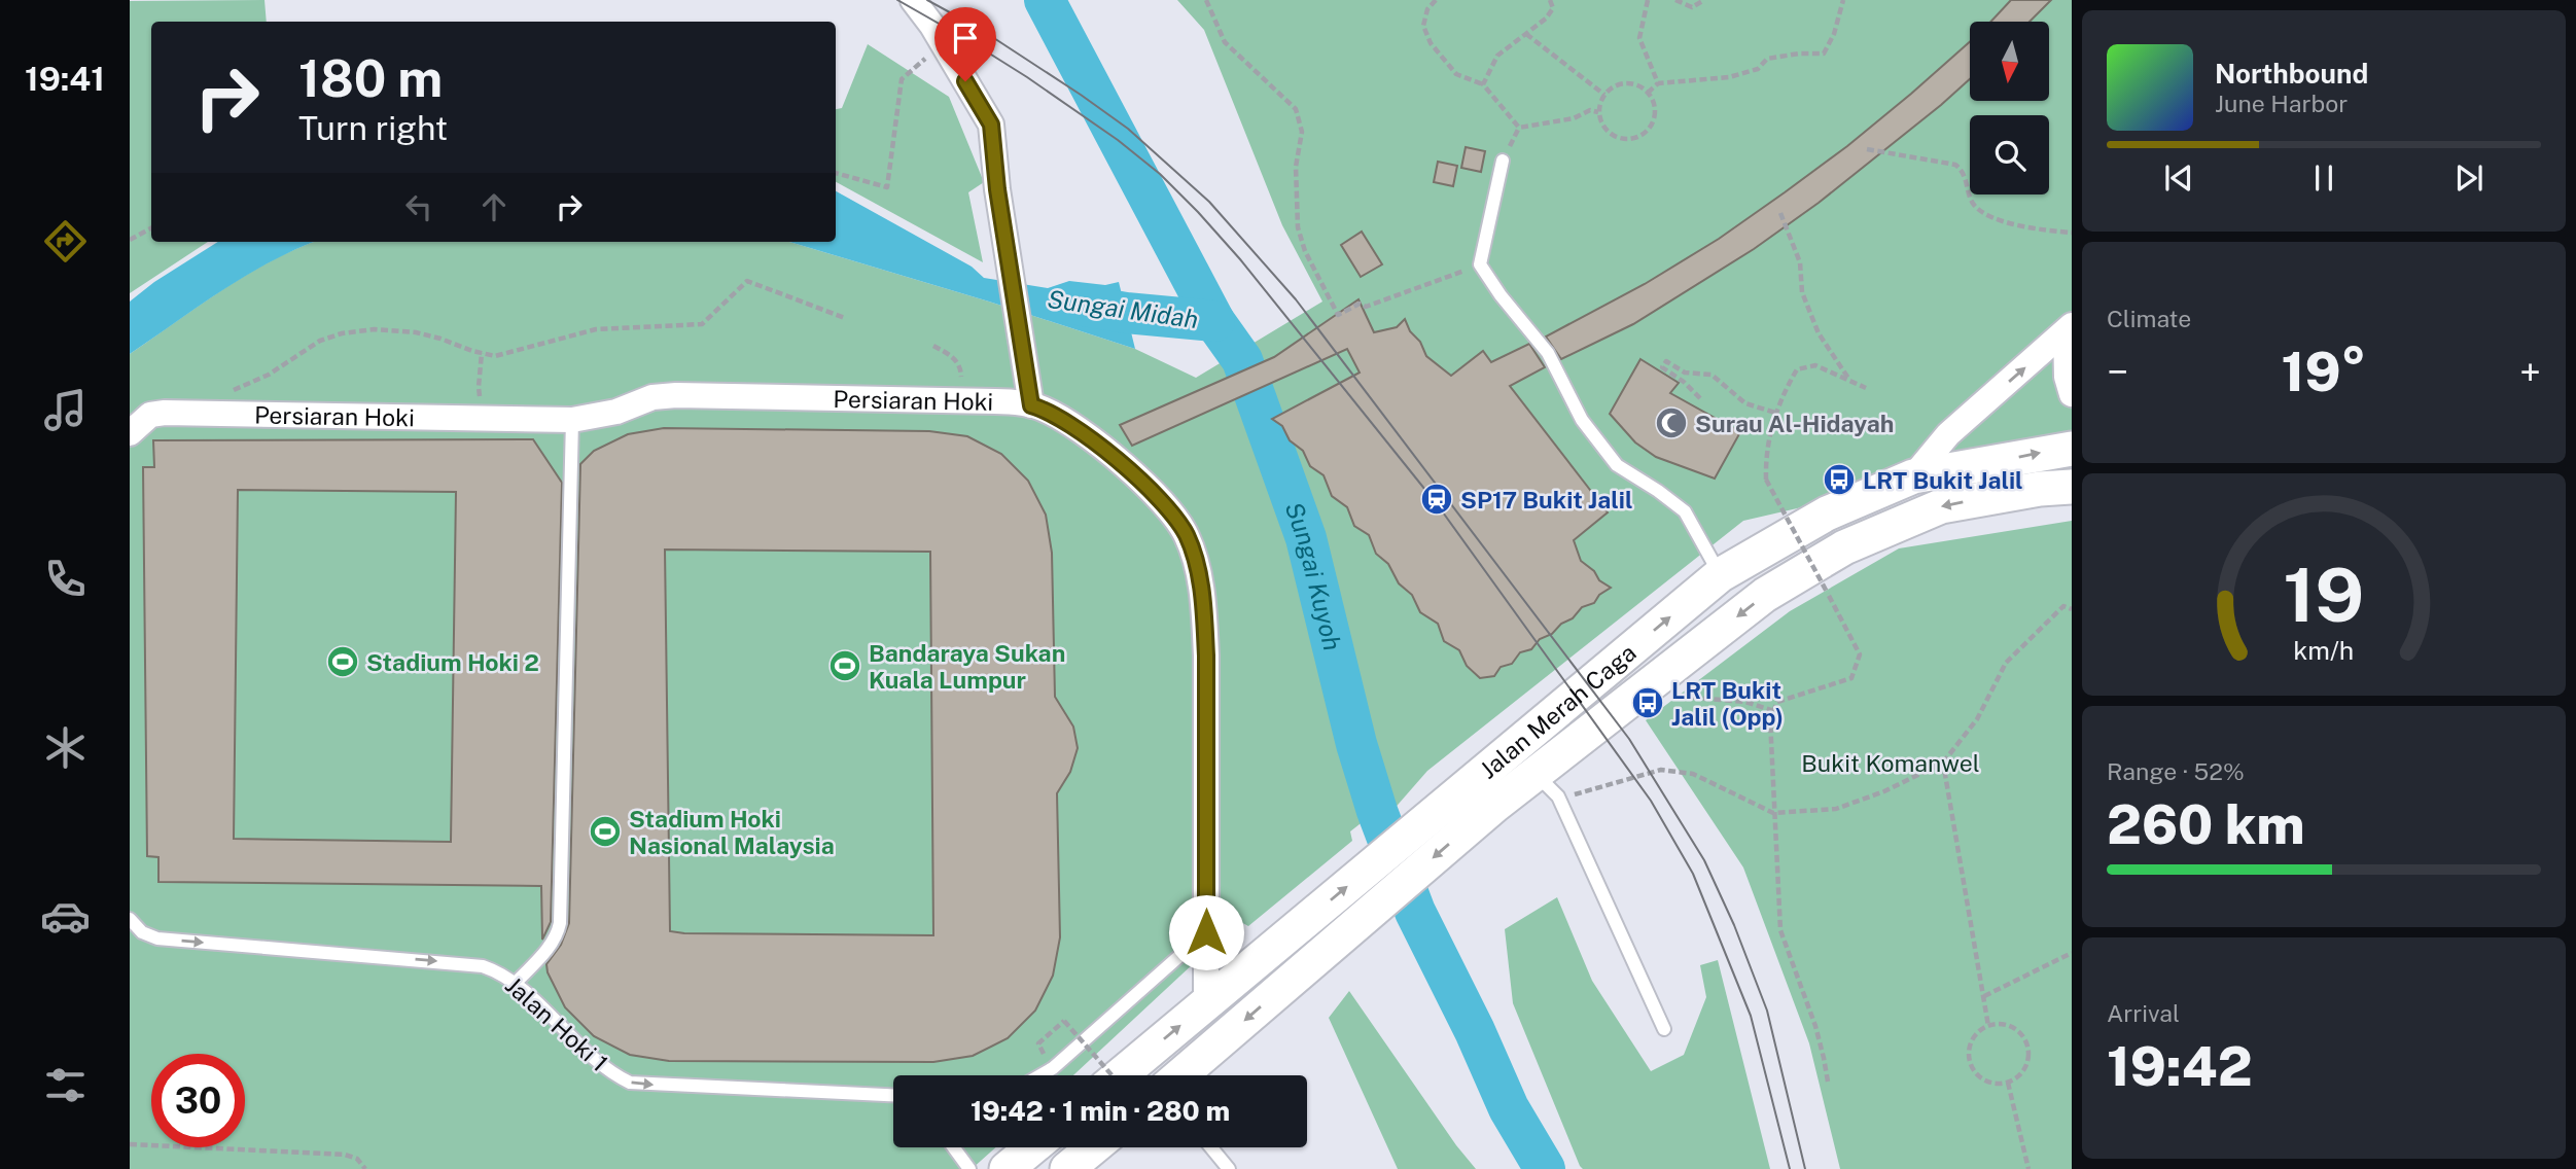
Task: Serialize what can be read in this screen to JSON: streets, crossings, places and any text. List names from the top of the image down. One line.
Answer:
{"streets":{"street":["Persiaran Hoki","Jalan Merah Caga"],"lane":["Jalan Hoki 1"]},"crossings":[["Persiaran Hoki","Jalan Merah Caga"]],"one_way":["Jalan Hoki 1"],"water":["Sungai Midah","Sungai Kuyoh"],"parks":["Bukit Komanwel"],"places":{"mosque":["Surau Al-Hidayah"],"bus stop":["LRT Bukit Jalil","LRT Bukit Jalil (Opp)"],"station":["SP17 Bukit Jalil"],"sports":["Stadium Hoki 2","Bandaraya Sukan Kuala Lumpur","Stadium Hoki Nasional Malaysia"]},"north":"bottom","page":{"tabs":"19:41","turn":["180 m","Turn right"],"song":["Northbound","June Harbor"],"tile":["Climate",["Range · 52%","260 km"],["Arrival","19:42"]],"heat":["−","19°","+"],"limit":"30","trip":"19:42 · 1 min · 280 m","gauge":["19","km/h"]}}
